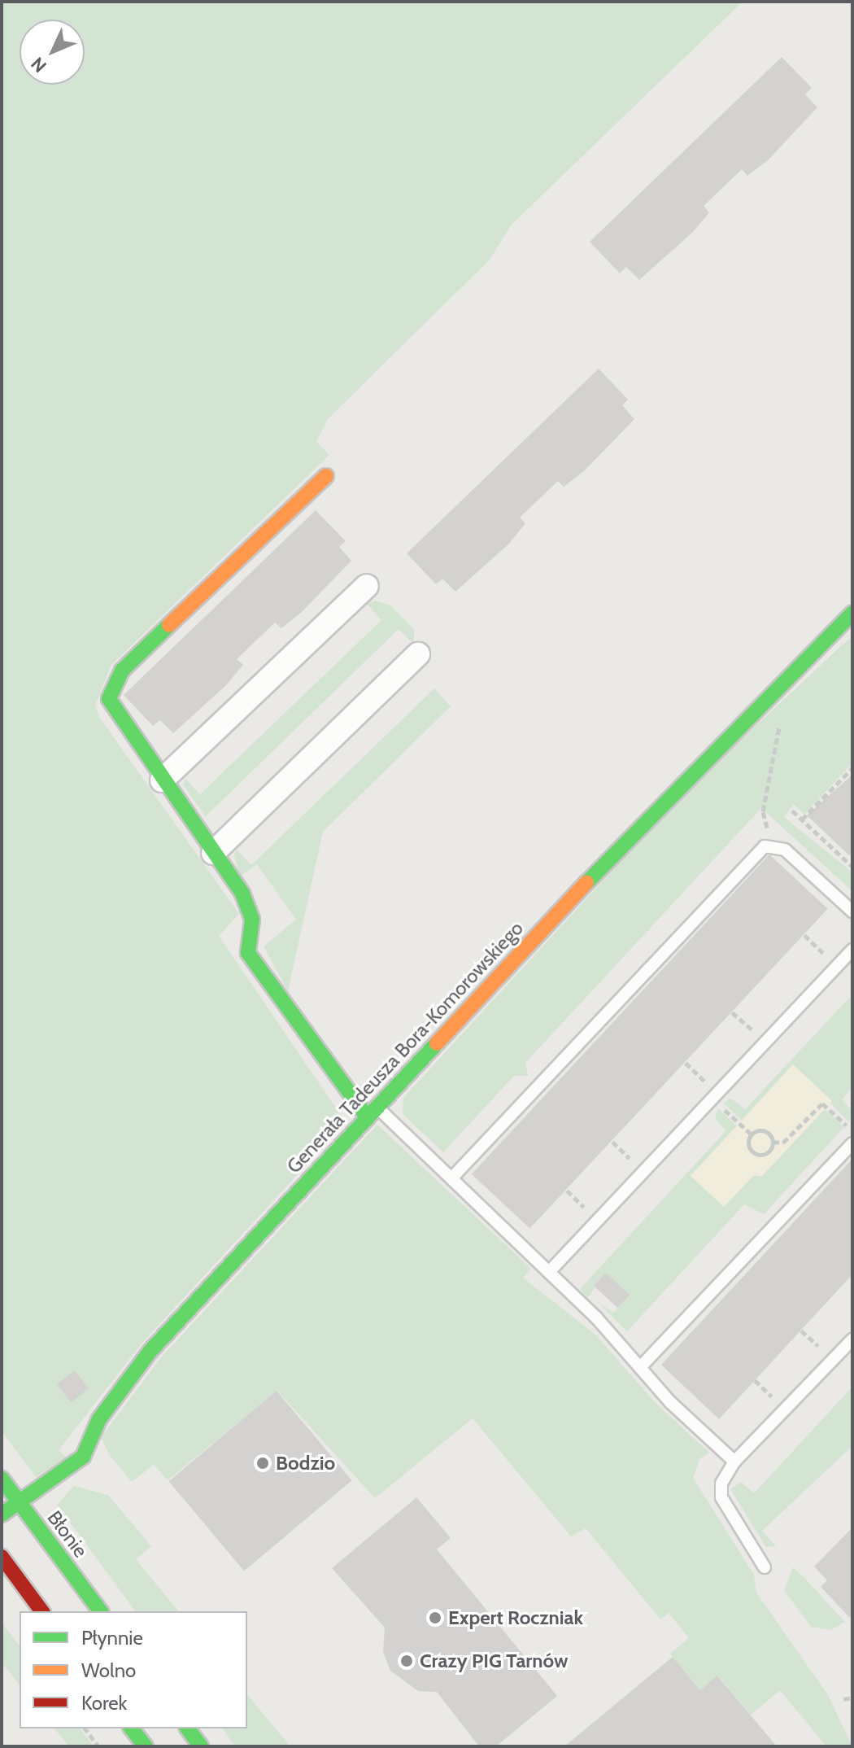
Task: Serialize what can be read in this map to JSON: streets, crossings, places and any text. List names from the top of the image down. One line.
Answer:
{"streets":{"street":["Generała Tadeusza Bora-Komorowskiego","Błonie"]},"crossings":[["Generała Tadeusza Bora-Komorowskiego","Błonie"]],"places":["Bodzio","Expert Roczniak","Crazy PIG Tarnów"],"legend":["Płynnie","Wolno","Korek"],"north":"bottom left"}
